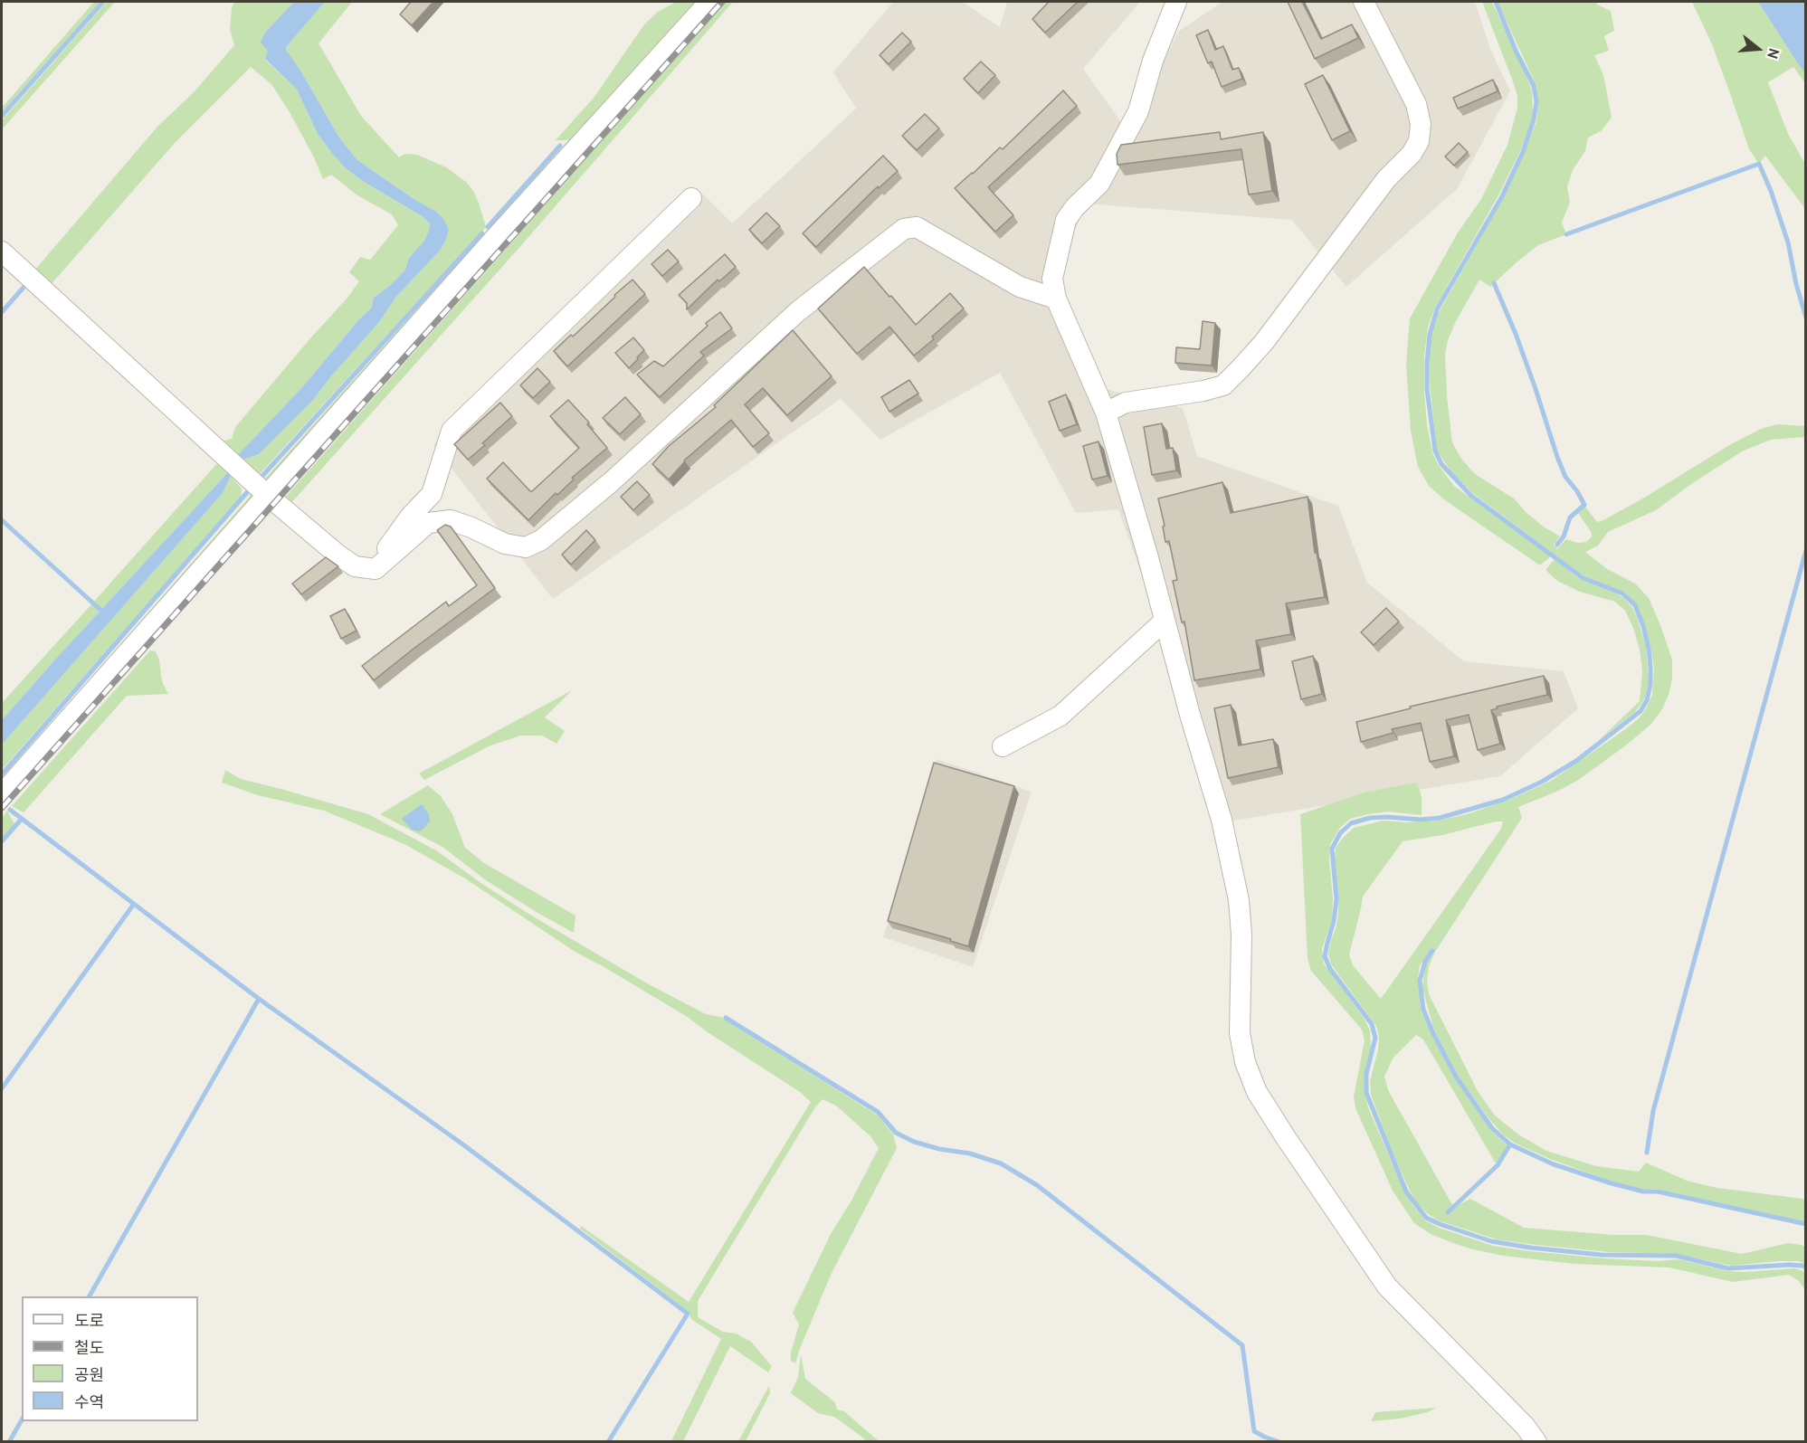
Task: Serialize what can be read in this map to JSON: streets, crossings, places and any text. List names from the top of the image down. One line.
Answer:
{"legend":["도로","철도","공원","수역"],"north":"right"}
